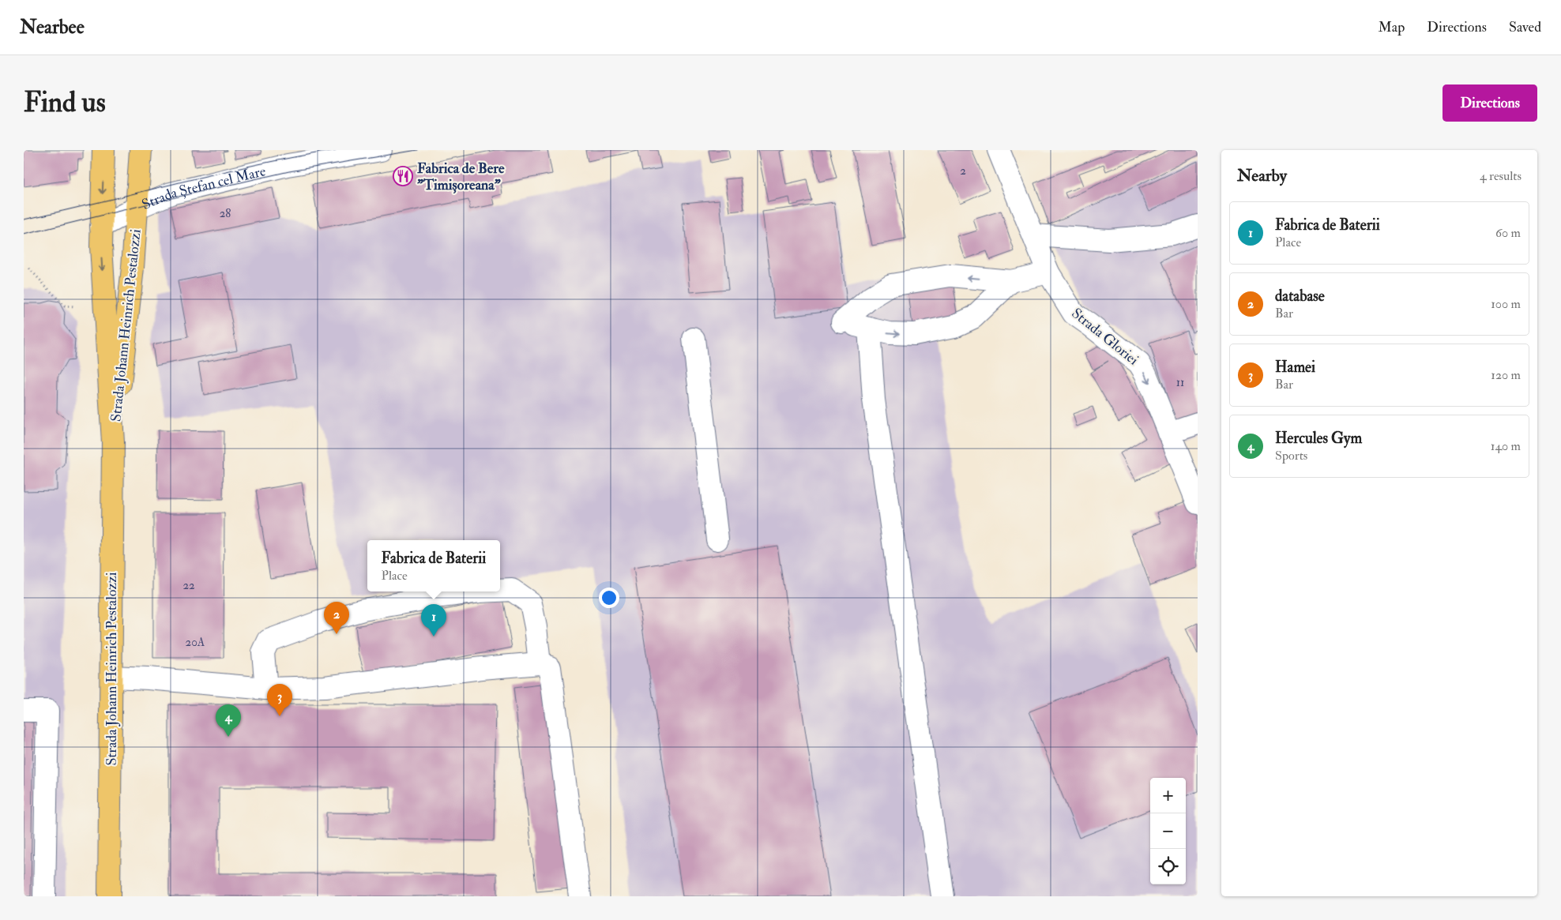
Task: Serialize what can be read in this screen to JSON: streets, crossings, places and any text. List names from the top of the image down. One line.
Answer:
{"streets":{"main road":["Strada Johann Heinrich Pestalozzi"],"street":["Strada Ștefan cel Mare","Strada Gloriei"]},"crossings":[["Strada Ștefan cel Mare","Strada Johann Heinrich Pestalozzi"]],"one_way":["Strada Gloriei"],"places":{"restaurant":["Fabrica de Bere \"Timișoreana\""]},"house_numbers":["2","28","11","22","20A"],"page":{"header":"Nearbee","nav":["Map","Directions","Saved"],"buttons":"Directions","title":"Find us","heading":["Nearby","4 results"],"list":[{"mark":"1","name":"Fabrica de Baterii","note":"Place","value":"60 m"},{"mark":"2","name":"database","note":"Bar","value":"100 m"},{"mark":"3","name":"Hamei","note":"Bar","value":"120 m"},{"mark":"4","name":"Hercules Gym","note":"Sports","value":"140 m"}],"popup":["Fabrica de Baterii","Place"],"pins":["2","1","3","4"],"map_buttons":["+","−"]}}
